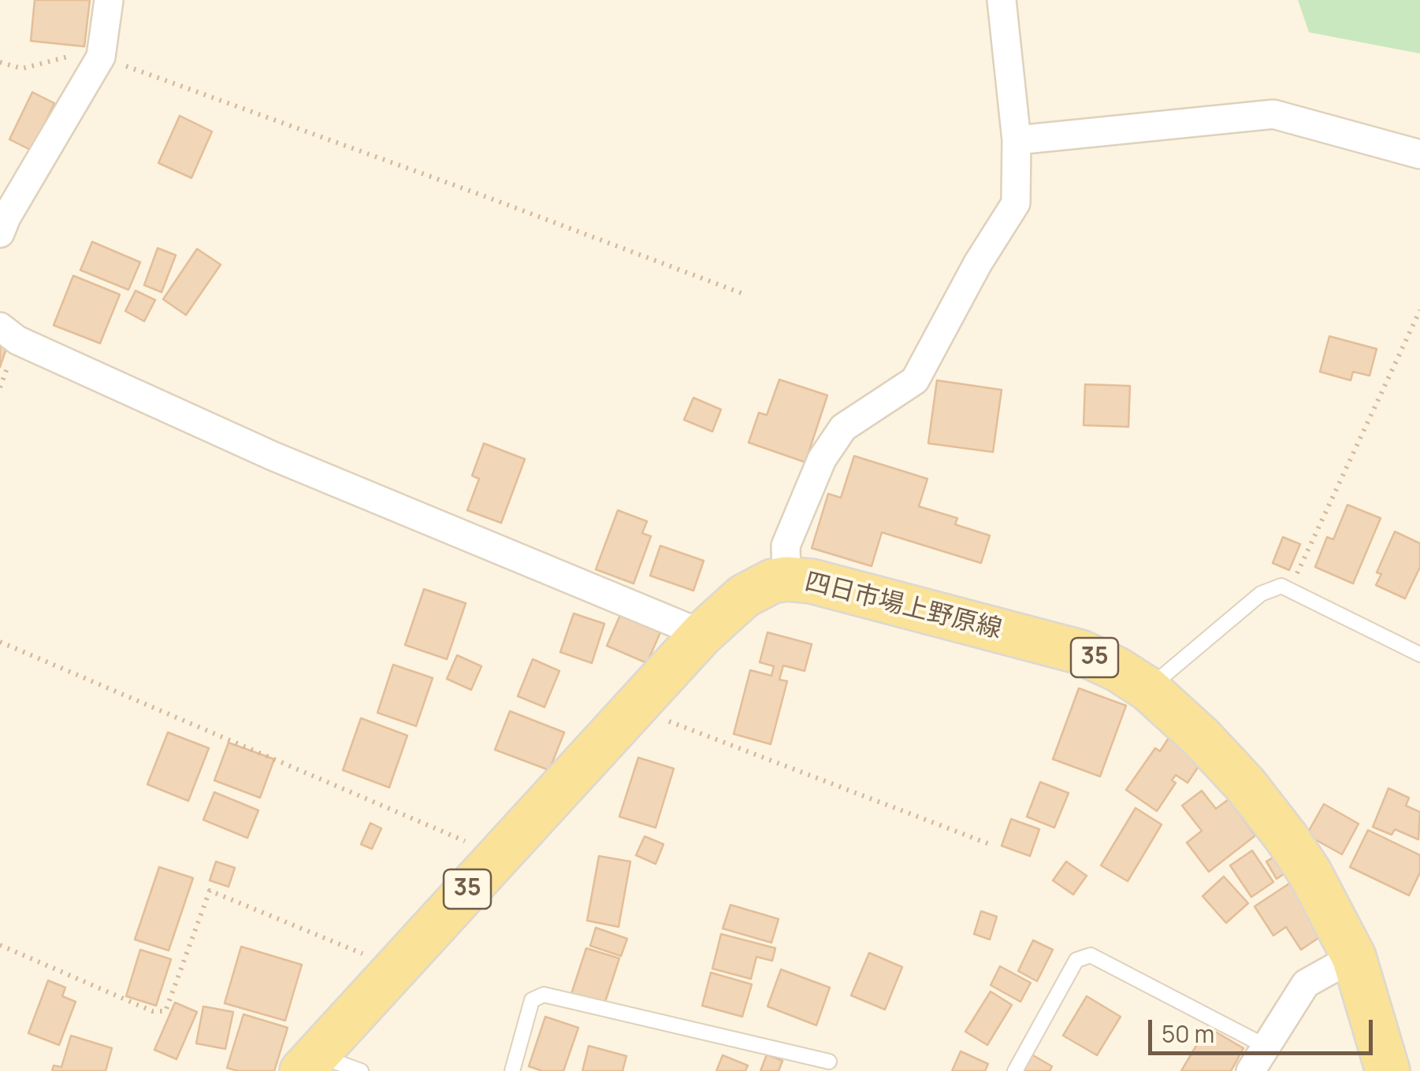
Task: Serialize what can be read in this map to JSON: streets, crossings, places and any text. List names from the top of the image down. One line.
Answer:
{"streets":{"main road":["四日市場上野原線","35"]},"scale_bar":"50 m"}
